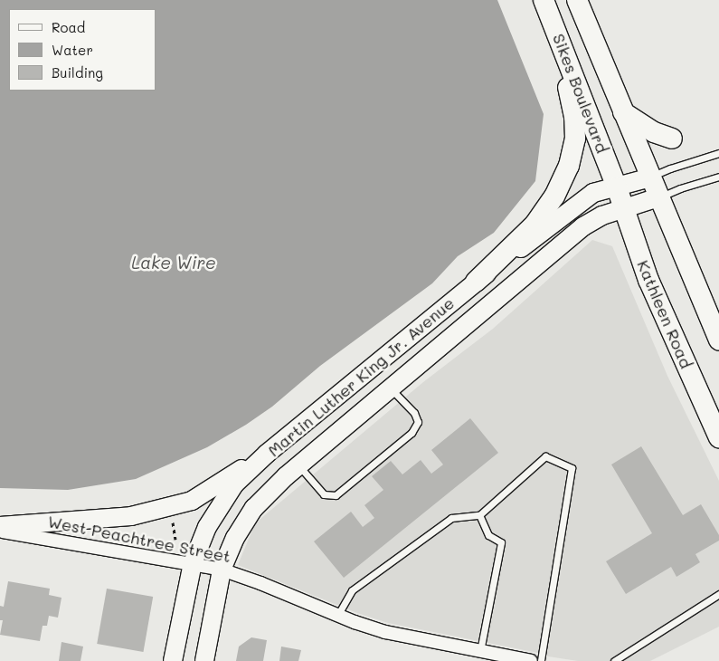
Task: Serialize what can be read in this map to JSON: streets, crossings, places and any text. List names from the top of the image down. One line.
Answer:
{"streets":{"main road":["Sikes Boulevard","Kathleen Road","Martin Luther King Jr. Avenue"],"street":["West Peachtree Street"]},"crossings":[["Sikes Boulevard","Kathleen Road"],["Sikes Boulevard","Martin Luther King Jr. Avenue"],["Kathleen Road","Martin Luther King Jr. Avenue"],["Martin Luther King Jr. Avenue","West Peachtree Street"]],"water":["Lake Wire"],"legend":["Road","Water","Building"]}
